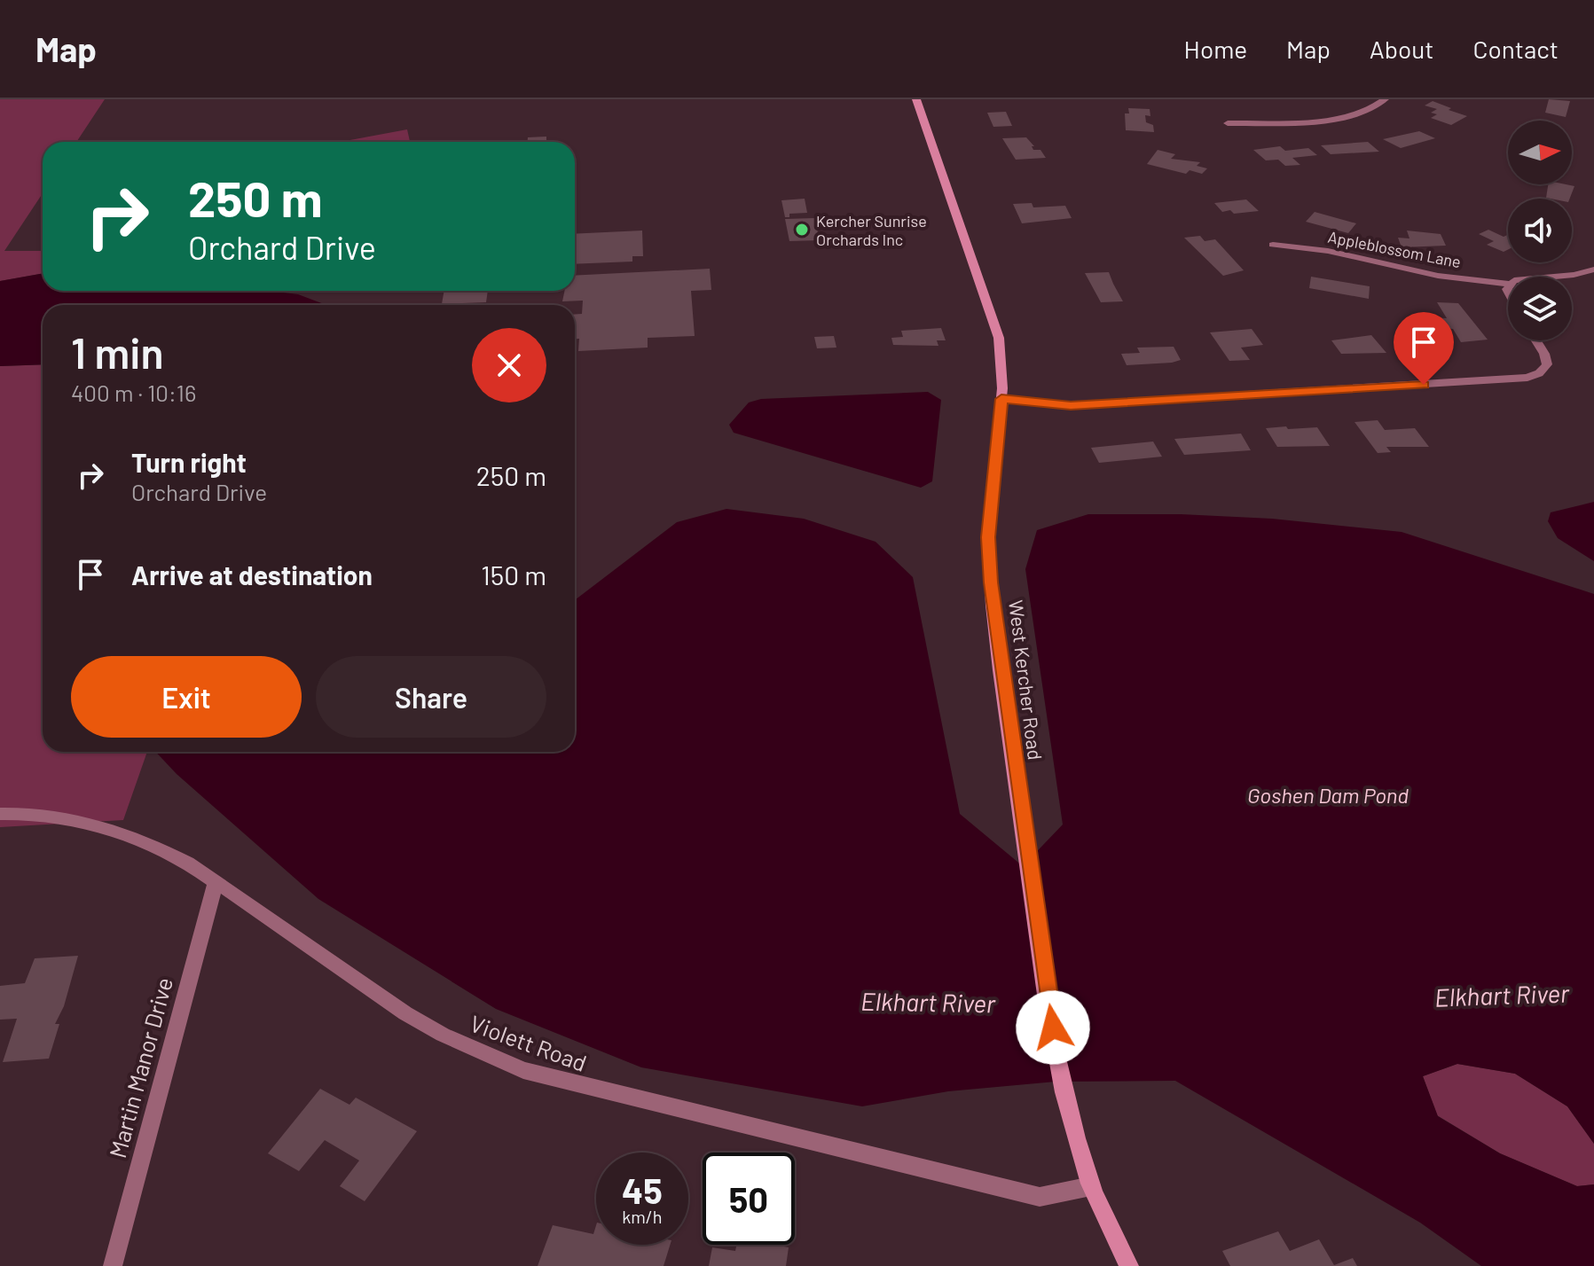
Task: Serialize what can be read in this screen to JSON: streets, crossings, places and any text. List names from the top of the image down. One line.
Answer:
{"streets":{"main road":["West Kercher Road"],"street":["Appleblossom Lane","Violett Road","Martin Manor Drive"]},"crossings":[["West Kercher Road","Violett Road"],["Violett Road","Martin Manor Drive"]],"water":["Goshen Dam Pond","Elkhart River"],"places":["Kercher Sunrise Orchards Inc"],"north":"right","page":{"header":"Map","nav":["Home","Map","About","Contact"],"turn":["250 m","Orchard Drive"],"heading":["1 min","400 m · 10:16"],"list":[{"name":"Turn right","note":"Orchard Drive","value":"250 m"},{"name":"Arrive at destination","value":"150 m"}],"buttons":["Exit","Share"],"speed":"45 km/h","limit":"50"}}
